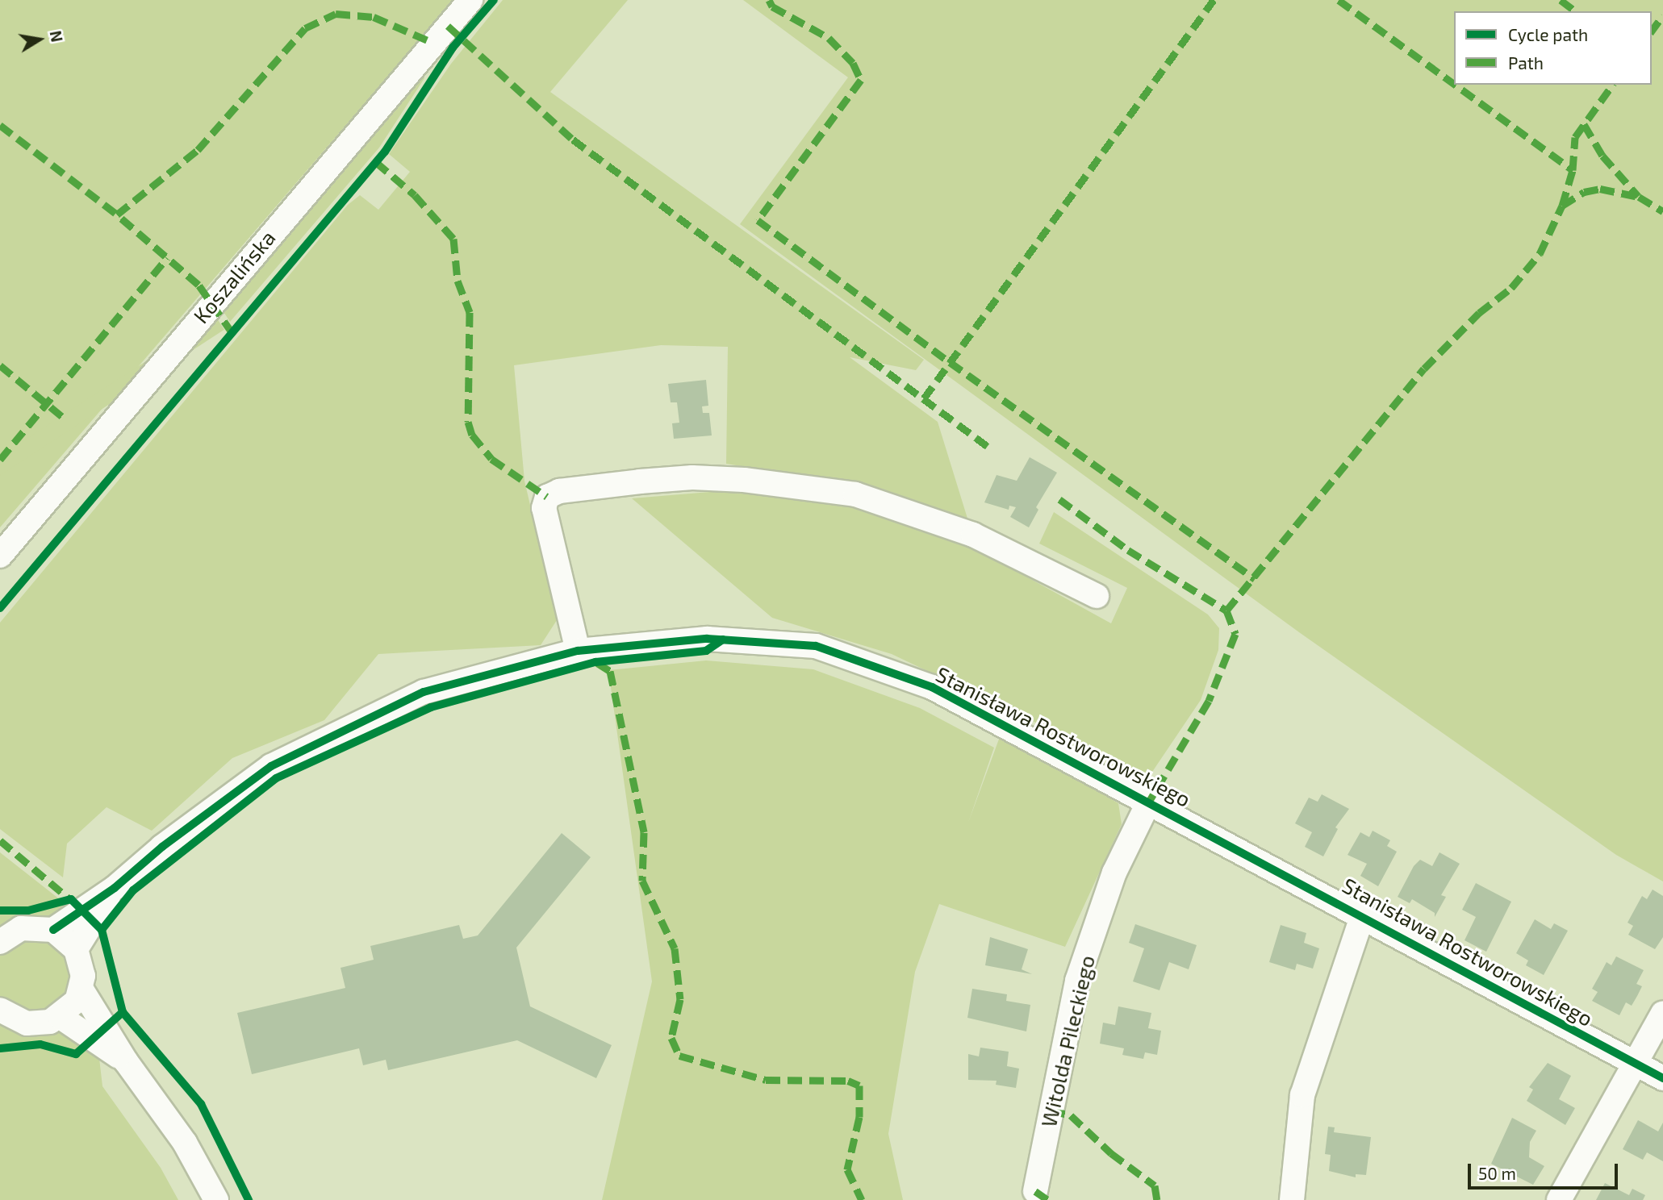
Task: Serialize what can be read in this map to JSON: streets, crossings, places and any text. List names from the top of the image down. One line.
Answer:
{"streets":{"street":["Koszalińska","Stanisława Rostworowskiego","Witolda Pileckiego"]},"crossings":[["Stanisława Rostworowskiego","Witolda Pileckiego"]],"legend":["Cycle path","Path"],"scale_bar":"50 m","north":"right"}
